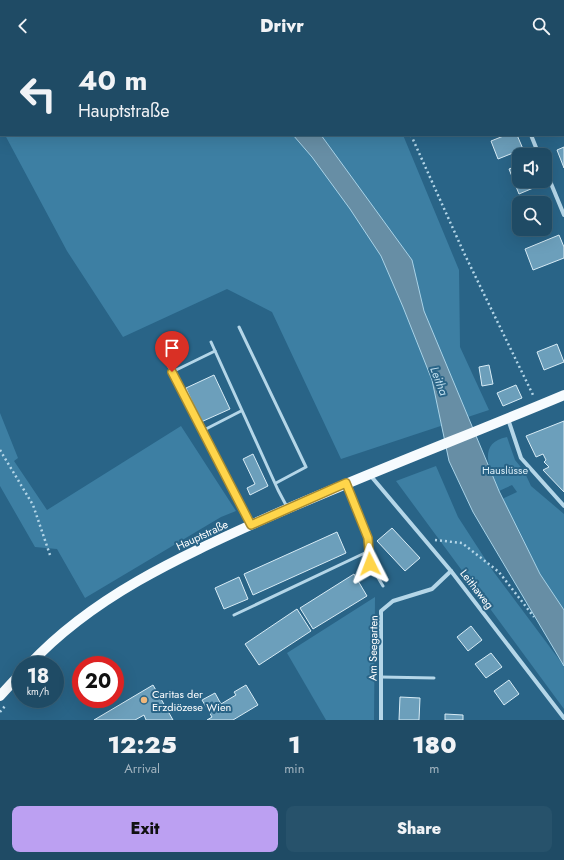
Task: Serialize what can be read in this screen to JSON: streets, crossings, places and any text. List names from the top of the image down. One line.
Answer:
{"streets":{"main road":["Hauptstraße"],"street":["Leithaweg","Am Seegarten"]},"crossings":[["Hauptstraße","Leithaweg"],["Leithaweg","Am Seegarten"]],"water":["Leitha"],"parks":["Hauslüsse"],"places":["Caritas der Erzdiözese Wien"],"page":{"header":"Drivr","turn":["40 m","Hauptstraße"],"speed":"18 km/h","limit":"20","eta":["12:25","Arrival","1","min","180","m"],"buttons":["Exit","Share"]}}
